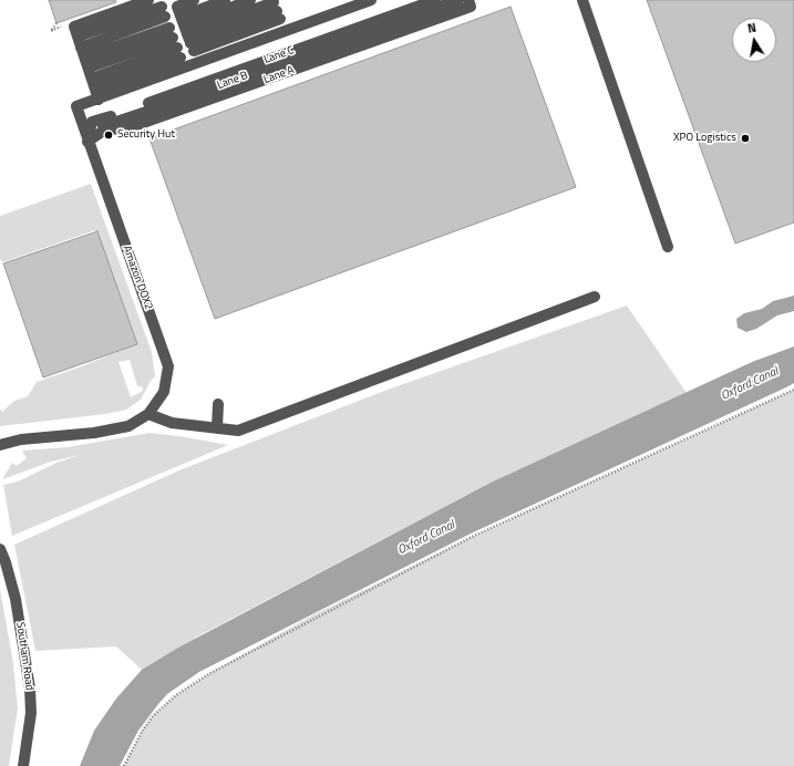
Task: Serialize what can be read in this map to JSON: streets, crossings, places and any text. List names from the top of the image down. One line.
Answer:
{"streets":{"street":["Lane C","Lane A","Lane B","Amazon DOX2","Southam Road"]},"crossings":[["Lane C","Lane A"],["Lane C","Lane B"],["Lane C","Amazon DOX2"],["Lane A","Lane B"],["Lane A","Amazon DOX2"],["Lane B","Amazon DOX2"]],"water":["Oxford Canal"],"places":["Security Hut","XPO Logistics"],"north":"top"}
